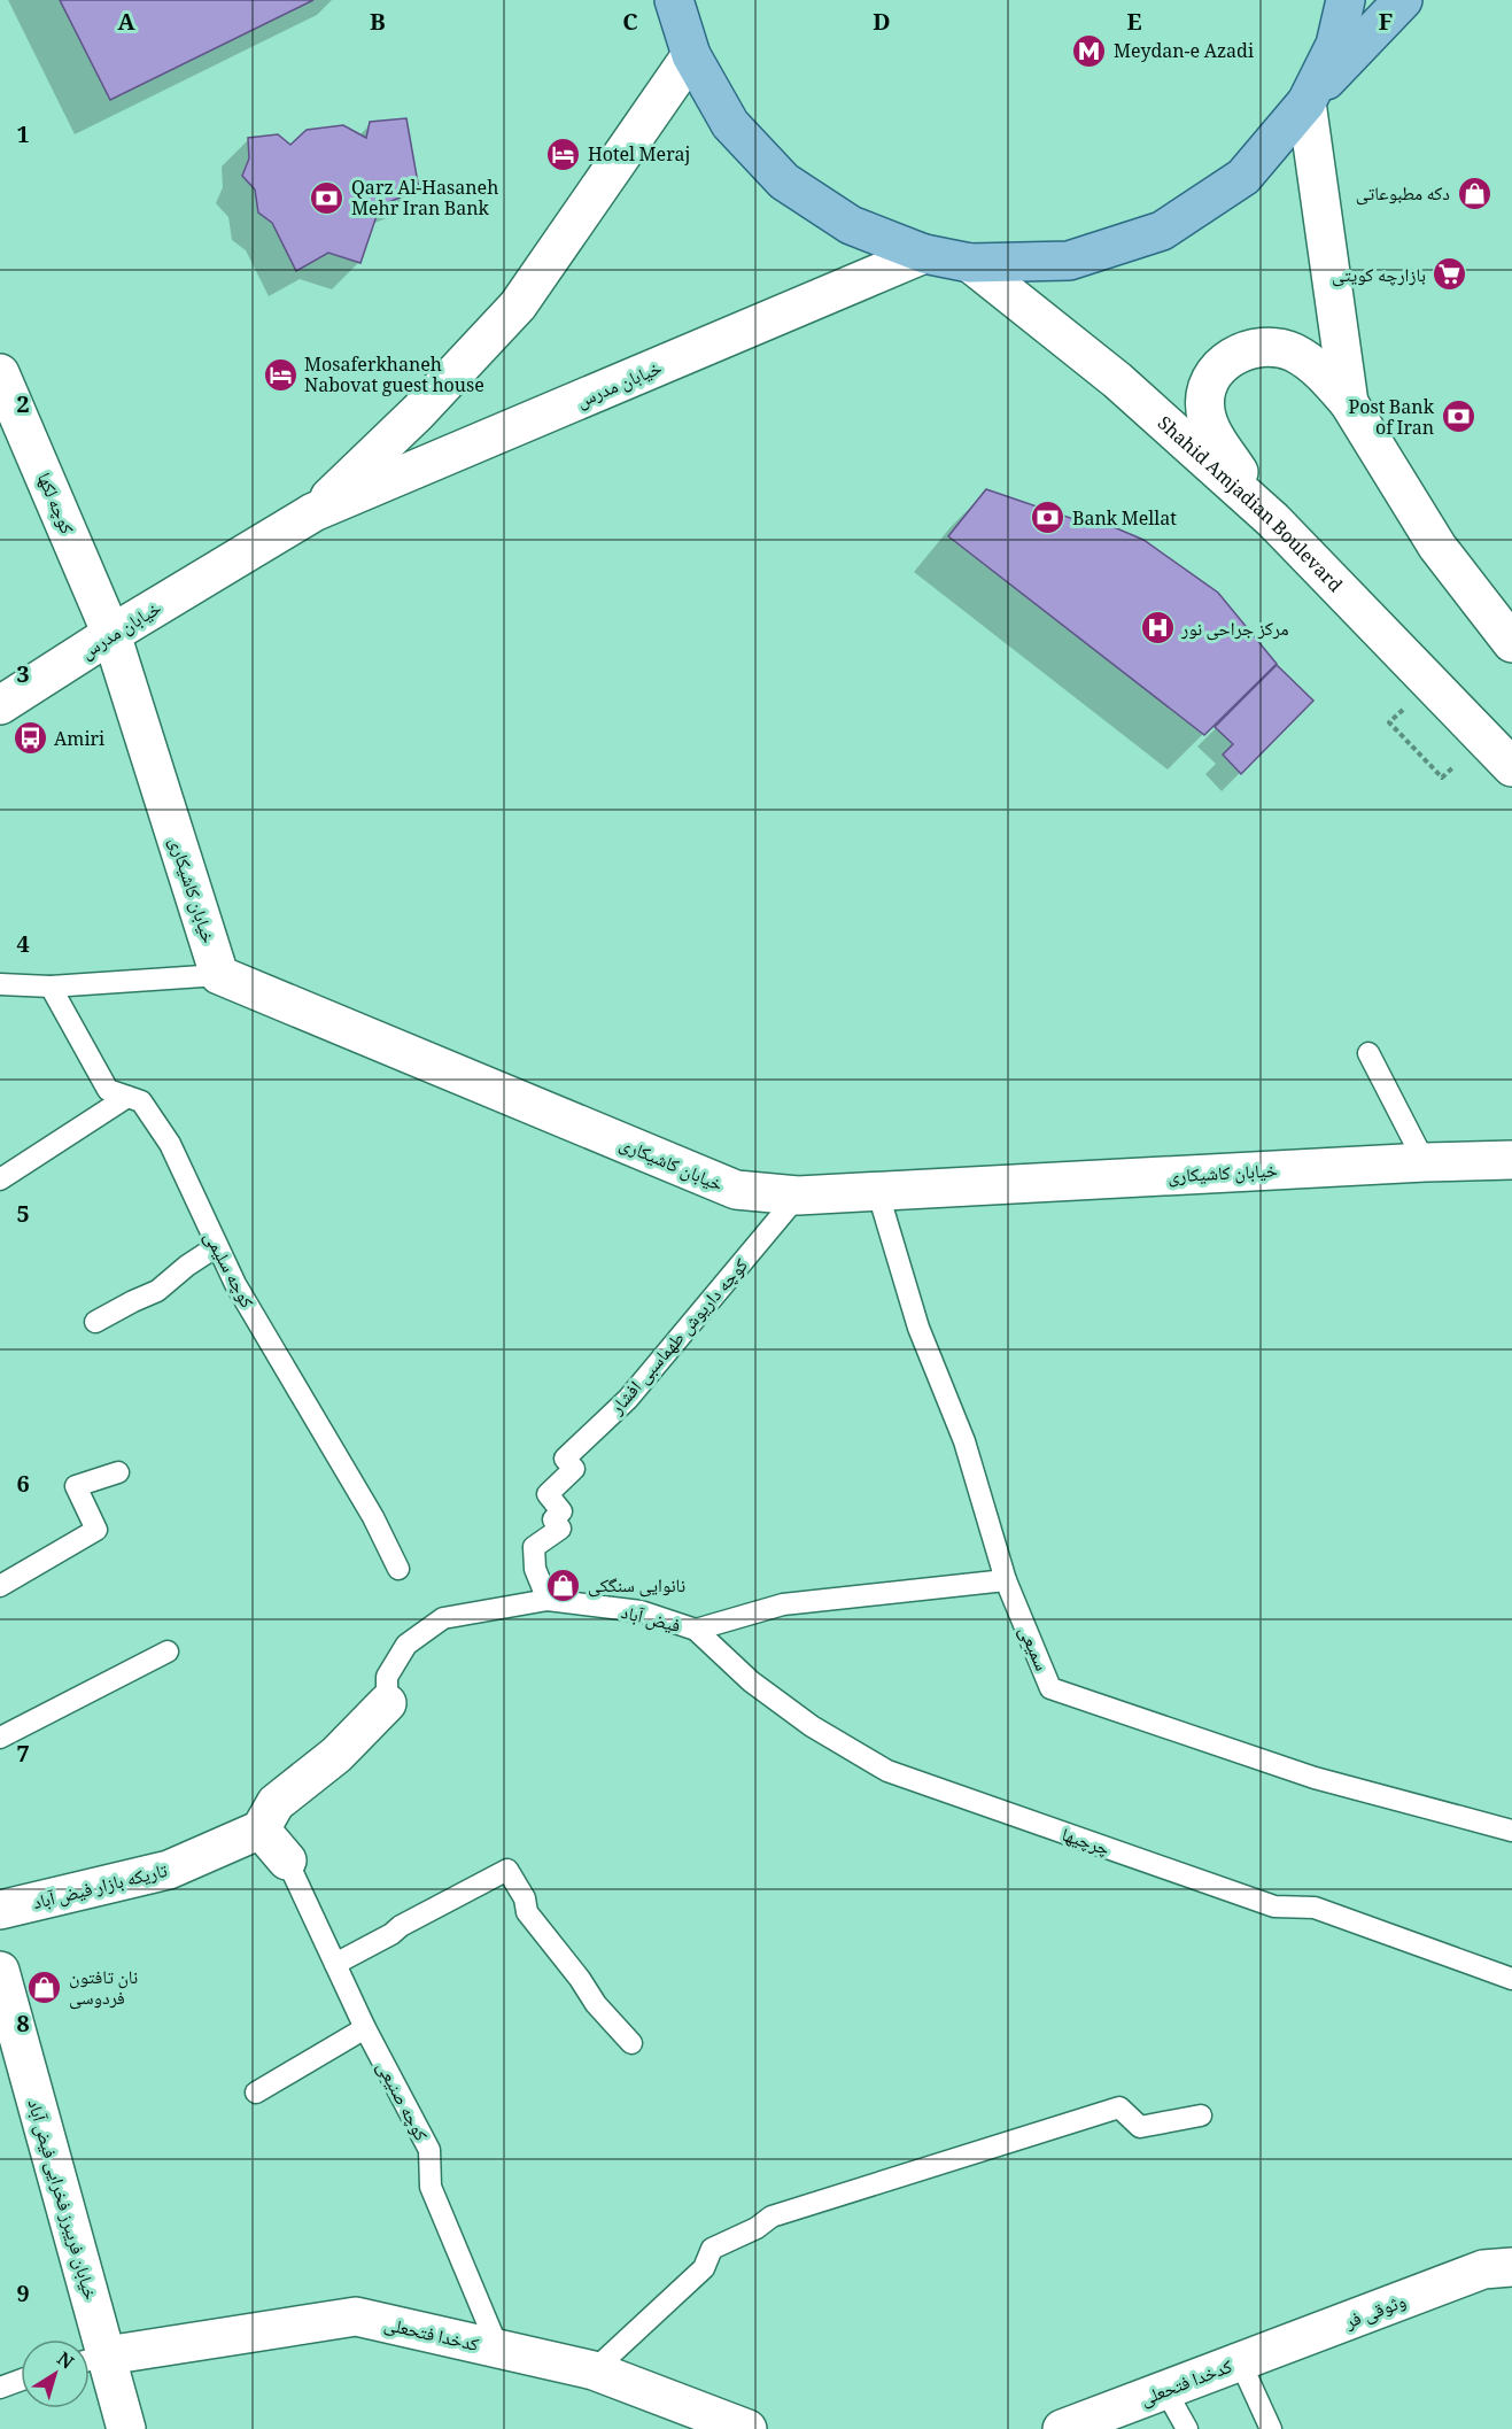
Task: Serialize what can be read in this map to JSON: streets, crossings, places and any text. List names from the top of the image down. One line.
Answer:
{"streets":{"street":["خیابان مدرس","کوچه لکها","Shahid Amjadian Boulevard","خیابان کاشیکاری","تاریکه بازار فیض آباد","خیابان فریبرز فخرایی فیض آباد","وثوقی فر","کدخدا فتحعلی"],"lane":["کوچه سلیمی","کوچه داریوش طهماسبی افشار","فیض آباد","سمیعی","چرچیها","کوچه صنیعی"]},"crossings":[["خیابان مدرس","کوچه لکها"],["خیابان مدرس","خیابان کاشیکاری"],["کوچه لکها","خیابان کاشیکاری"],["خیابان کاشیکاری","کوچه داریوش طهماسبی افشار"],["خیابان کاشیکاری","سمیعی"],["کوچه داریوش طهماسبی افشار","فیض آباد"],["فیض آباد","سمیعی"],["فیض آباد","چرچیها"],["کوچه صنیعی","کدخدا فتحعلی"],["خیابان فریبرز فخرایی فیض آباد","کدخدا فتحعلی"],["وثوقی فر","کدخدا فتحعلی"]],"places":{"metro station":["Meydan-e Azadi"],"hotel":["Hotel Meraj","Mosaferkhaneh Nabovat guest house"],"shop":["دکه مطبوعاتی","نانوایی سنگکی","نان تافتون فردوسی"],"bank":["Qarz Al-Hasaneh Mehr Iran Bank","Post Bank of Iran","Bank Mellat"],"supermarket":["بازارچه کویتی"],"hospital":["مرکز جراحی نور"],"bus stop":["Amiri"]},"north":"top right","grid":{"columns":["A","B","C","D","E","F"],"rows":["1","2","3","4","5","6","7","8","9"]}}
